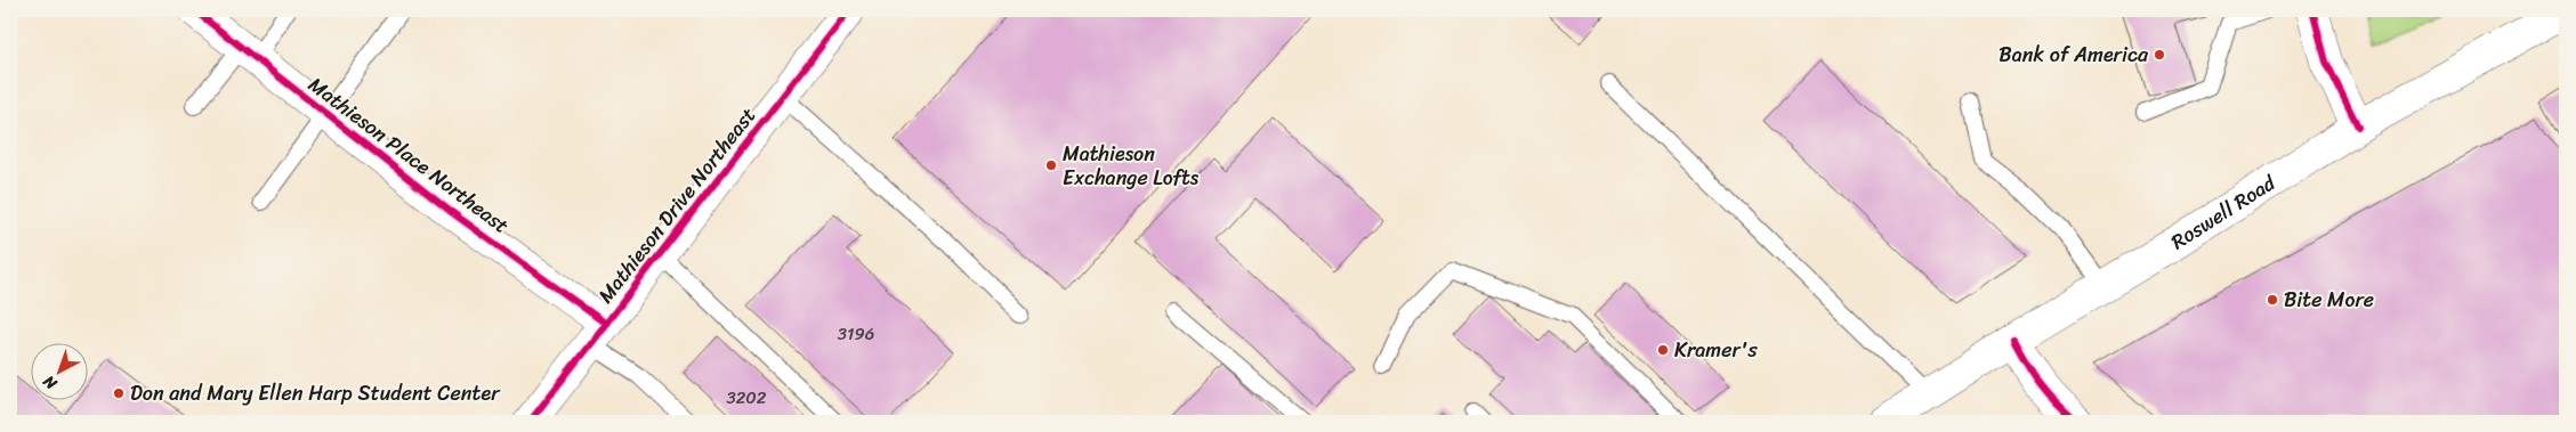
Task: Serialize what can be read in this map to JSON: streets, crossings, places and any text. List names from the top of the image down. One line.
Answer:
{"streets":{"street":["Mathieson Place Northeast","Mathieson Drive Northeast","Roswell Road"]},"crossings":[["Mathieson Place Northeast","Mathieson Drive Northeast"]],"places":["Bank of America","Mathieson Exchange Lofts","Bite More","Kramer's","Don and Mary Ellen Harp Student Center"],"house_numbers":["3196","3202"],"north":"bottom left"}
